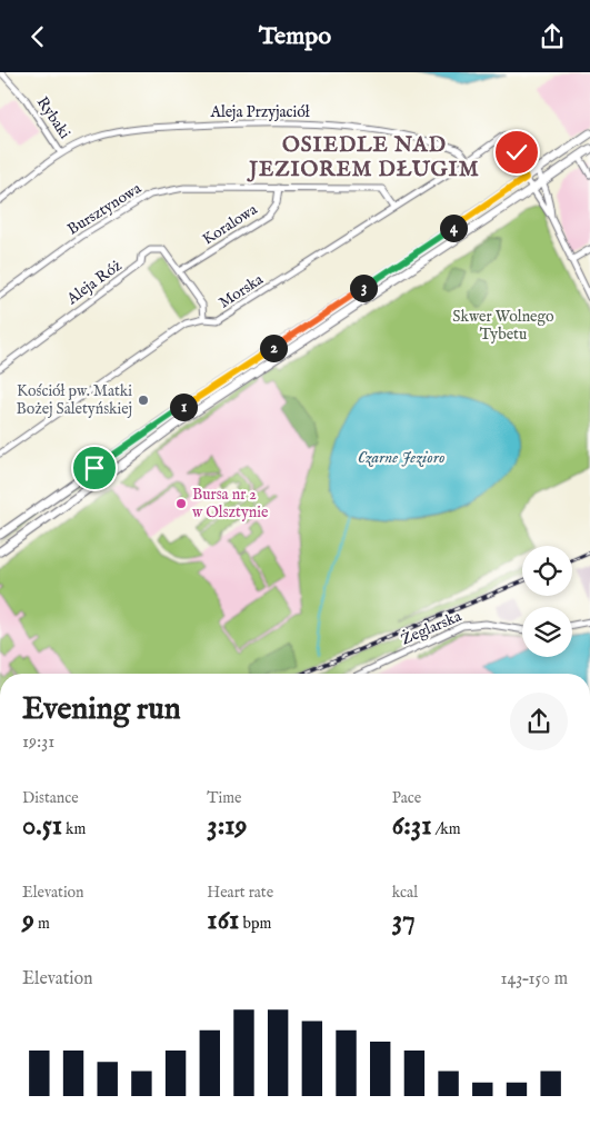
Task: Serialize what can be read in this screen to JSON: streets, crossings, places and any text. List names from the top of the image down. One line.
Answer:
{"streets":{"street":["Aleja Przyjaciół","Rybaki","Bursztynowa","Koralowa","Aleja Róż","Morska","Żeglarska"]},"crossings":[["Aleja Przyjaciół","Rybaki"],["Aleja Przyjaciół","Morska"],["Bursztynowa","Koralowa"],["Bursztynowa","Morska"],["Koralowa","Aleja Róż"],["Aleja Róż","Morska"]],"districts":["OSIEDLE NAD JEZIOREM DŁUGIM"],"water":["Czarne Jezioro"],"parks":["Skwer Wolnego Tybetu"],"places":["Kościół pw. Matki Bożej Saletyńskiej","Bursa nr 2 w Olsztynie"],"page":{"header":"Tempo","pins":["4","3","2","1"],"heading":["Evening run","19:31"],"stats":[["Distance","0.51 km"],["Time","3:19"],["Pace","6:31 /km"],["Elevation","9 m"],["Heart rate","161 bpm"],["kcal","37"]],"chart":["Elevation","143–150 m"]}}
